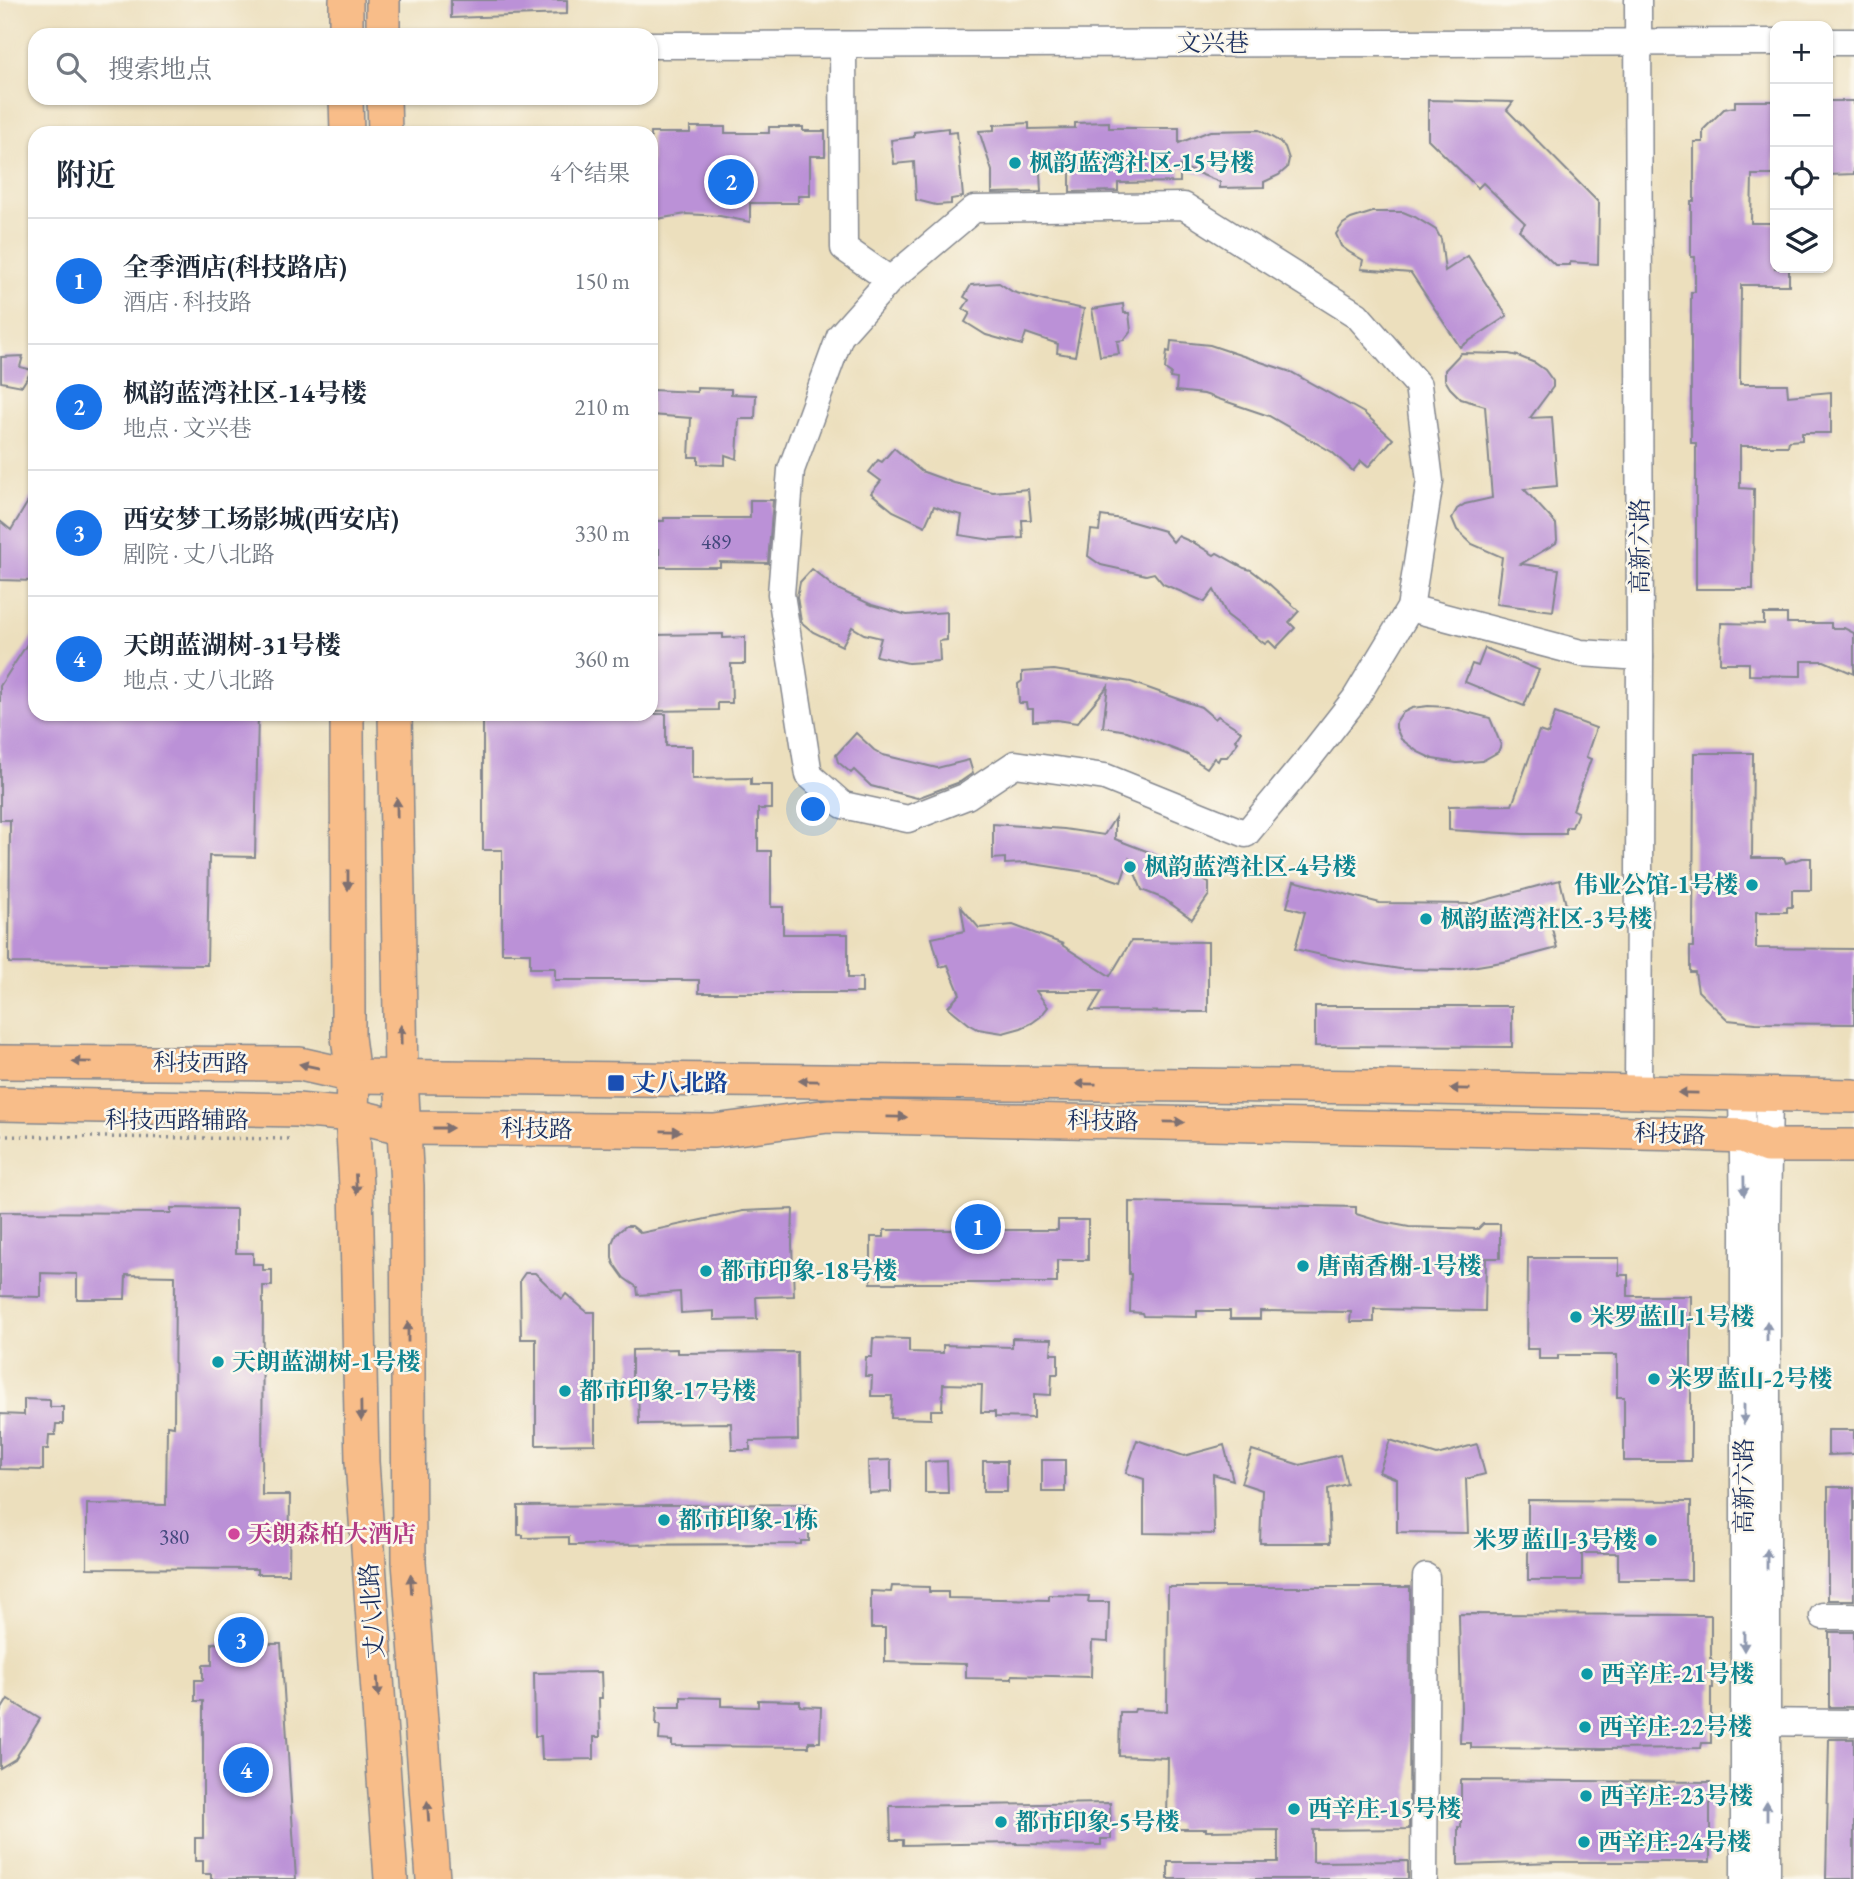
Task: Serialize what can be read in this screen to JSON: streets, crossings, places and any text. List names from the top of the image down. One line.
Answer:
{"streets":{"main road":["科技西路","科技路","丈八北路"],"street":["文兴巷","高新六路"],"path":["科技西路辅路"]},"crossings":[["文兴巷","高新六路"],["高新六路","科技路"],["科技西路","科技路"],["科技西路","丈八北路"],["科技路","丈八北路"]],"places":{"other":["枫韵蓝湾社区-15号楼","枫韵蓝湾社区-4号楼","伟业公馆-1号楼","枫韵蓝湾社区-3号楼","唐南香榭-1号楼","都市印象-18号楼","米罗蓝山-1号楼","天朗蓝湖树-1号楼","米罗蓝山-2号楼","都市印象-17号楼","都市印象-1栋","天朗森柏大酒店","米罗蓝山-3号楼","西辛庄-21号楼","西辛庄-22号楼","西辛庄-23号楼","西辛庄-15号楼","都市印象-5号楼","西辛庄-24号楼"],"transit":["丈八北路"]},"house_numbers":["489","380"],"page":{"map_buttons":["+","−"],"search":"搜索地点","heading":["附近","4个结果"],"pins":["2","1","3","4"],"list":[{"mark":"1","name":"全季酒店(科技路店)","note":"酒店 · 科技路","value":"150 m"},{"mark":"2","name":"枫韵蓝湾社区-14号楼","note":"地点 · 文兴巷","value":"210 m"},{"mark":"3","name":"西安梦工场影城(西安店)","note":"剧院 · 丈八北路","value":"330 m"},{"mark":"4","name":"天朗蓝湖树-31号楼","note":"地点 · 丈八北路","value":"360 m"}]}}
